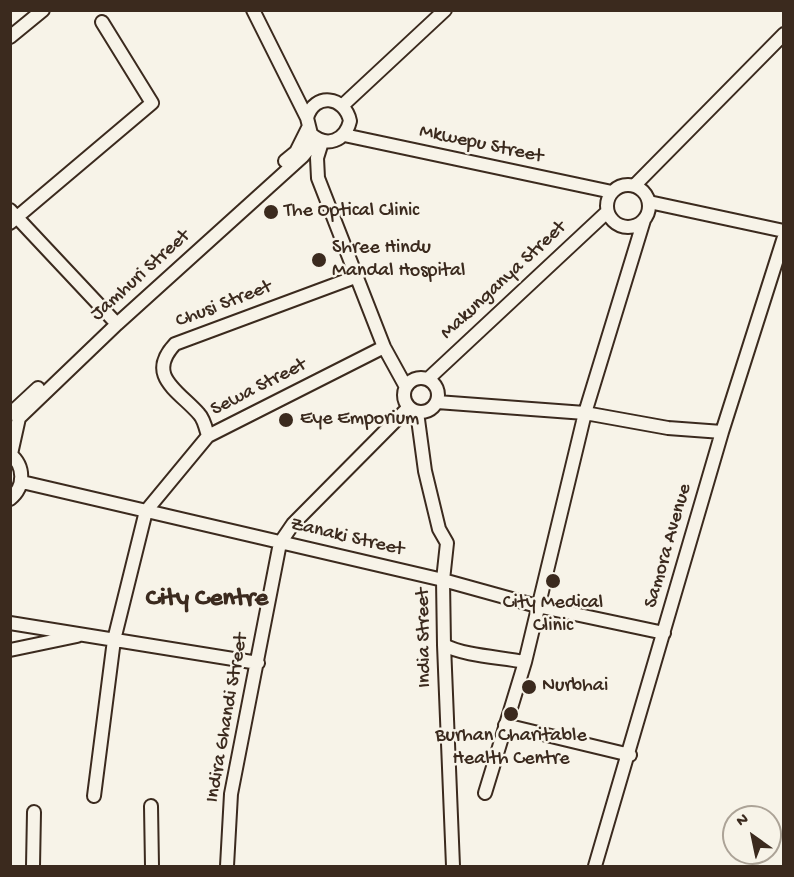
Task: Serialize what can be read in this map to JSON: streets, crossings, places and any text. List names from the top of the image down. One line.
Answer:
{"streets":{"street":["Mkwepu Street","Jamhuri Street","Makunganya Street","Chusi Street","Sewa Street","Zanaki Street","Samora Avenue","India Street","Indira Ghandi Street"]},"crossings":[["Mkwepu Street","Jamhuri Street"],["Mkwepu Street","Makunganya Street"],["Makunganya Street","India Street"],["Chusi Street","Sewa Street"],["Sewa Street","Zanaki Street"],["Zanaki Street","Samora Avenue"],["Zanaki Street","India Street"],["Zanaki Street","Indira Ghandi Street"]],"districts":["City Centre"],"places":["The Optical Clinic","Shree Hindu Mandal Hospital","Eye Emporium","City Medical Clinic","Nurbhai","Burhan Charitable Health Centre"],"north":"top left"}
